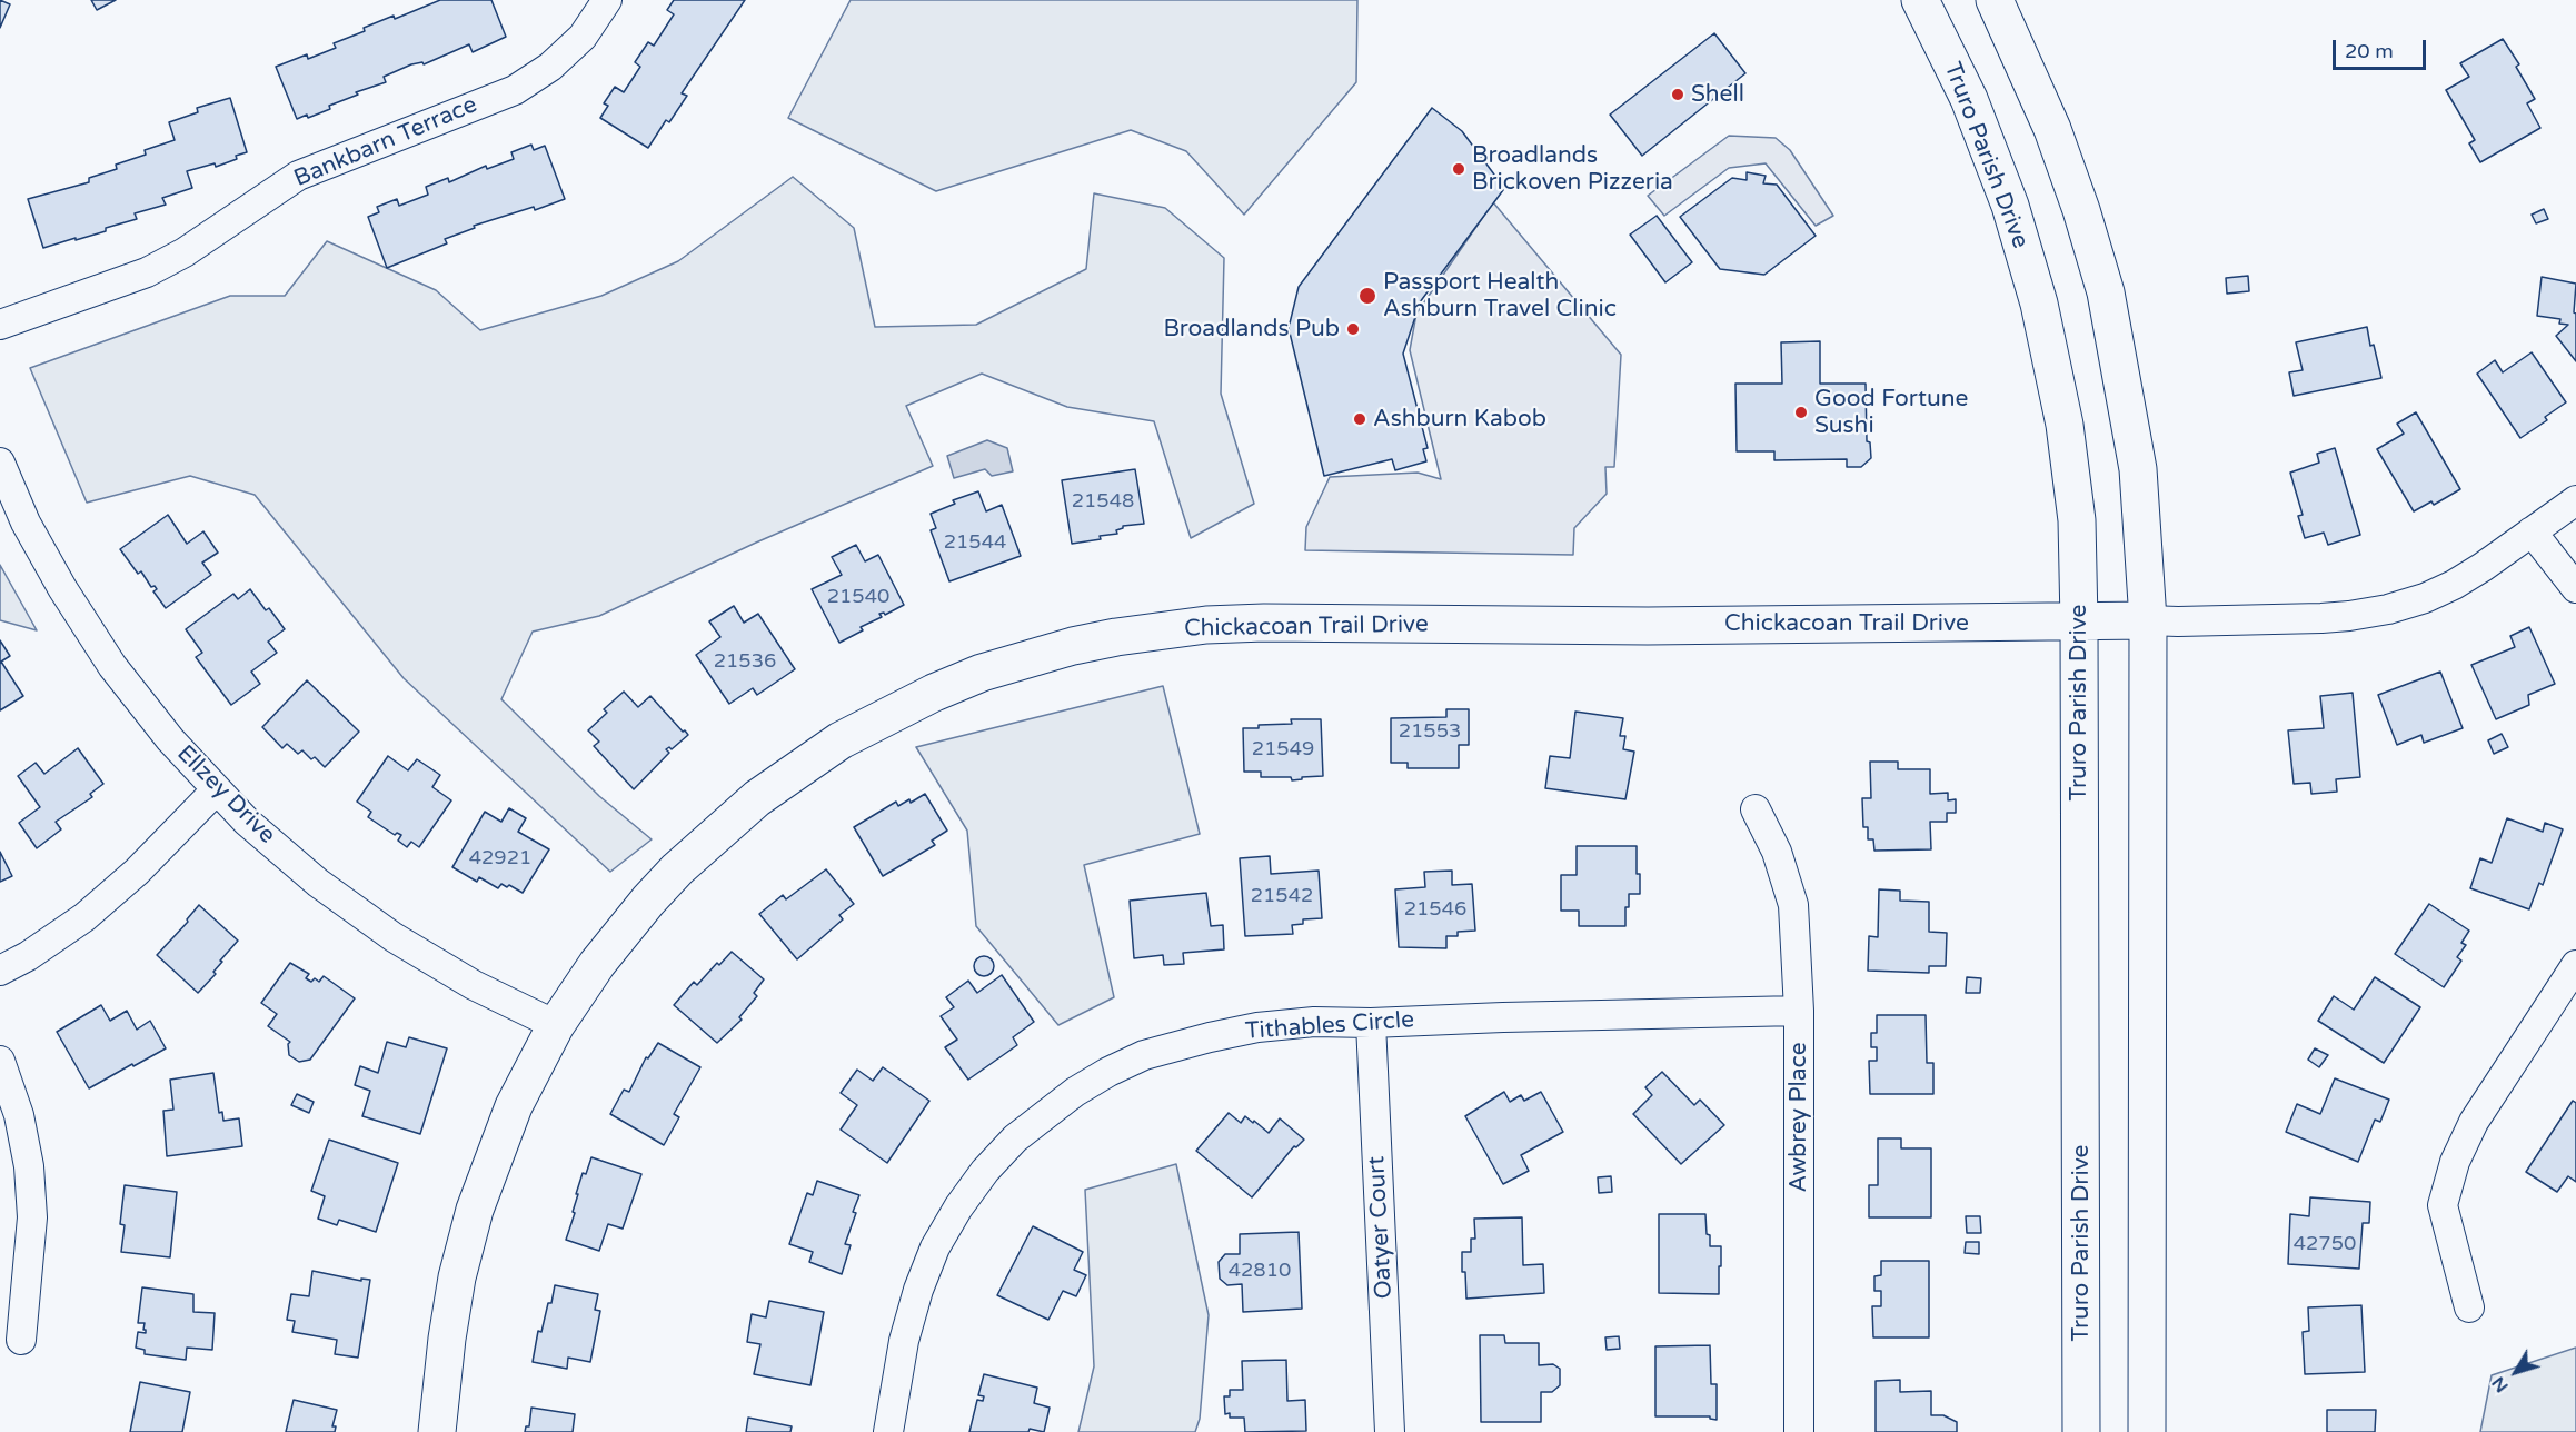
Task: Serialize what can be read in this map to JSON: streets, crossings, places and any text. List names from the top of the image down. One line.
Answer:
{"streets":{"street":["Bankbarn Terrace","Truro Parish Drive","Chickacoan Trail Drive","Ellzey Drive","Tithables Circle","Awbrey Place","Oatyer Court"]},"crossings":[["Truro Parish Drive","Chickacoan Trail Drive"],["Chickacoan Trail Drive","Ellzey Drive"],["Tithables Circle","Awbrey Place"],["Tithables Circle","Oatyer Court"]],"places":["Shell","Broadlands Brickoven Pizzeria","Passport Health Ashburn Travel Clinic","Broadlands Pub","Good Fortune Sushi","Ashburn Kabob"],"house_numbers":["21548","21544","21540","21536","21553","21549","42921","21542","21546","42750","42810"],"scale_bar":"20 m","north":"bottom left"}
